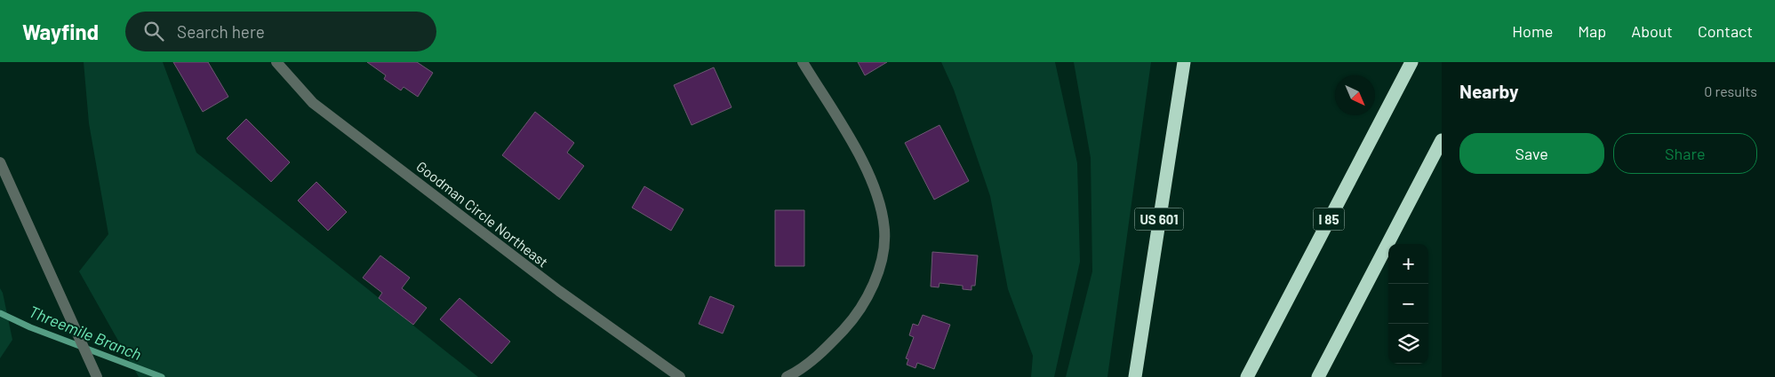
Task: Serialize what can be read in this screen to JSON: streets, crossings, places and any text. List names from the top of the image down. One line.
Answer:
{"streets":{"highway":["US 601","I 85"],"street":["Goodman Circle Northeast"]},"water":["Threemile Branch"],"north":"bottom right","page":{"header":"Wayfind","search":"Search here","nav":["Home","Map","About","Contact"],"heading":["Nearby","0 results"],"buttons":["Save","Share"],"map_buttons":["+","−"]}}
